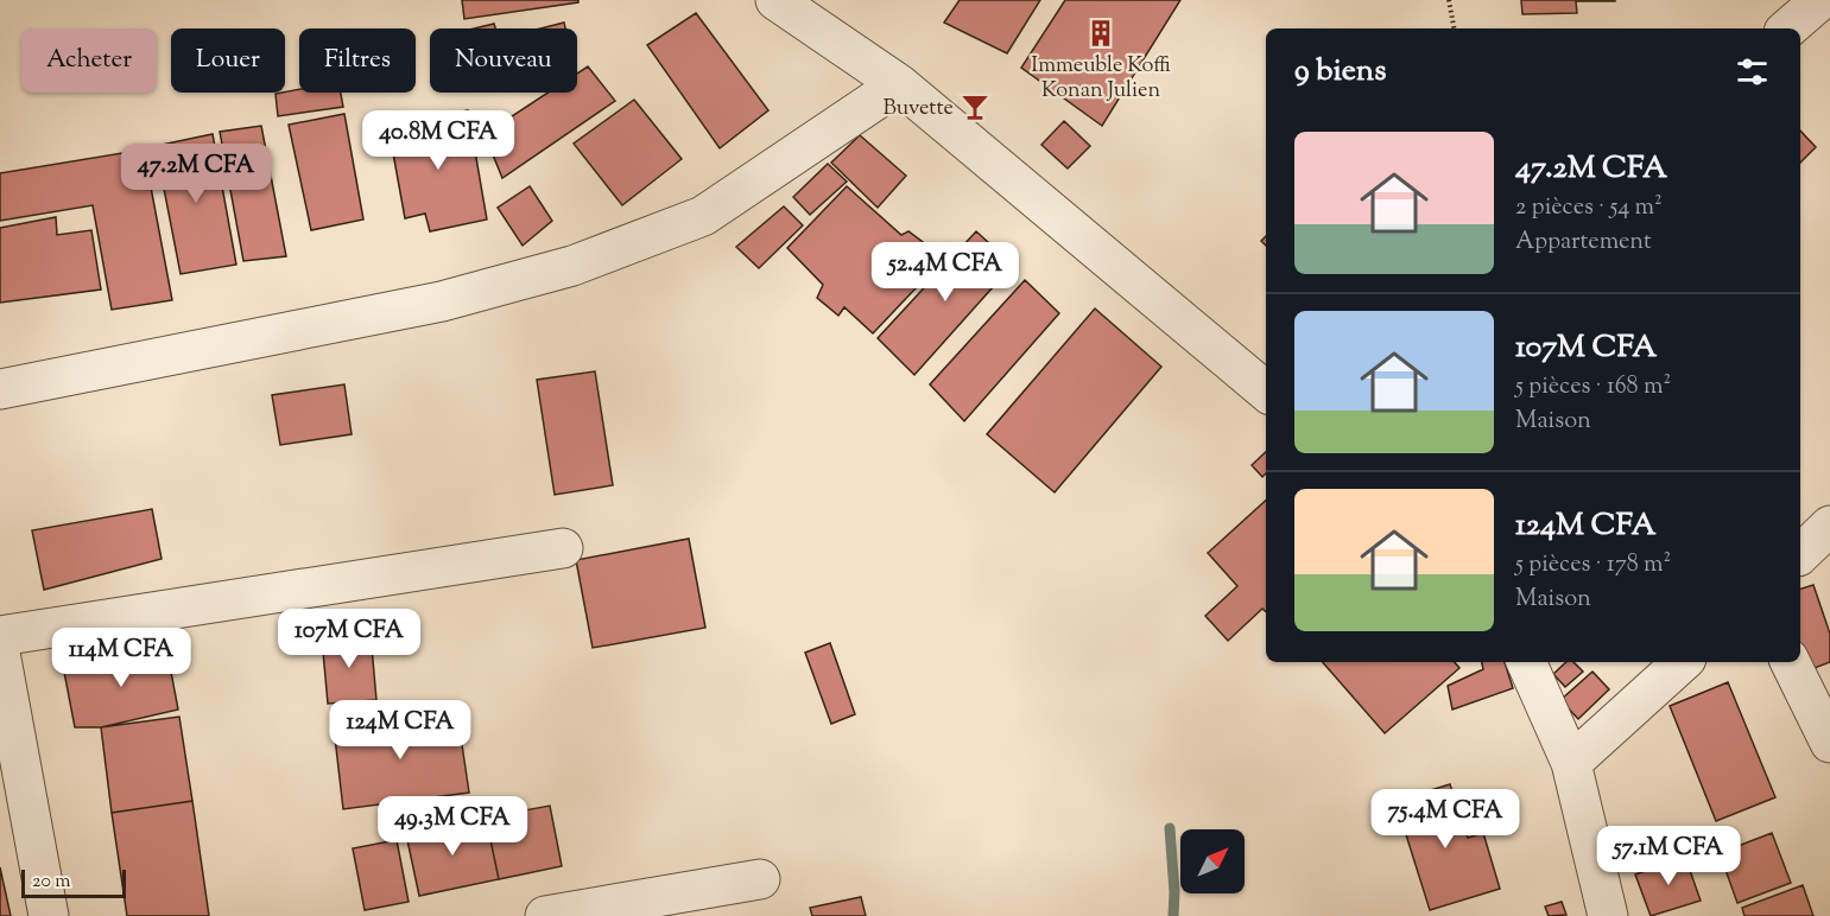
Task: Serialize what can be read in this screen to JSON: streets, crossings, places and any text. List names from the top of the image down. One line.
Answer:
{"places":{"building":["Immeuble Koffi Konan Julien"],"bar":["Buvette"]},"scale_bar":"20 m","north":"top right","page":{"chip":["Acheter","Louer","Filtres","Nouveau"],"heading":"9 biens","price":["40.8M CFA","47.2M CFA","52.4M CFA","107M CFA","114M CFA","124M CFA","75.4M CFA","49.3M CFA","57.1M CFA"],"list":[{"name":"47.2M CFA","note":"2 pièces · 54 m² · Appartement"},{"name":"107M CFA","note":"5 pièces · 168 m² · Maison"},{"name":"124M CFA","note":"5 pièces · 178 m² · Maison"}],"scale":"20 m"}}
